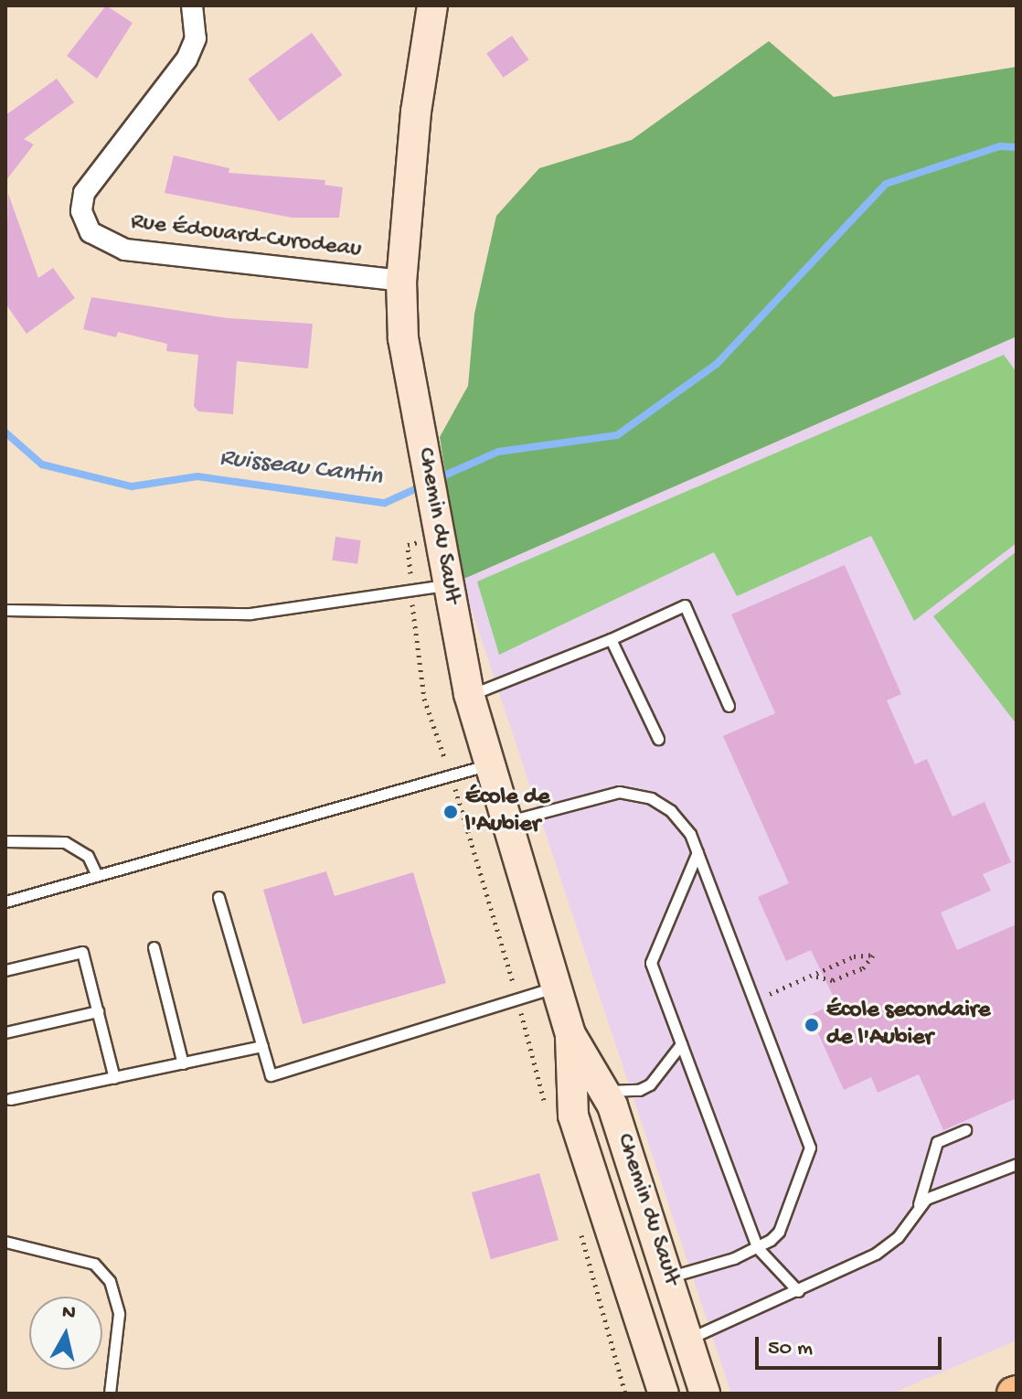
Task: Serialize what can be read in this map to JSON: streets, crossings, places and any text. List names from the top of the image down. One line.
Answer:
{"streets":{"street":["Rue Édouard-Curodeau","Chemin du Sault"]},"crossings":[["Rue Édouard-Curodeau","Chemin du Sault"]],"water":["Ruisseau Cantin"],"places":["École de l'Aubier","École secondaire de l'Aubier"],"scale_bar":"50 m","north":"top"}
